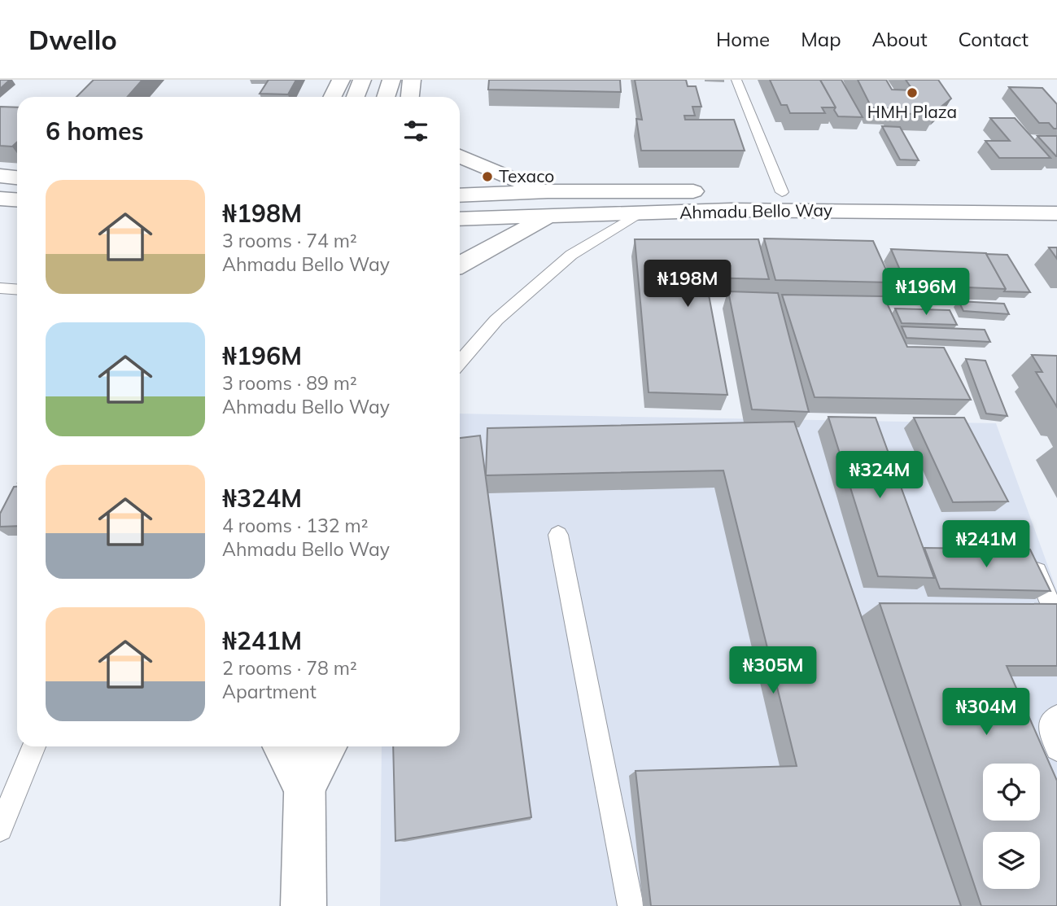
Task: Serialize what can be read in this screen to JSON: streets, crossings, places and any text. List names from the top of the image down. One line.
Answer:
{"streets":{"main road":["Ahmadu Bello Way"]},"places":["HMH Plaza","Texaco"],"page":{"header":"Dwello","nav":["Home","Map","About","Contact"],"heading":"6 homes","list":[{"name":"₦198M","note":"3 rooms · 74 m² · Ahmadu Bello Way"},{"name":"₦196M","note":"3 rooms · 89 m² · Ahmadu Bello Way"},{"name":"₦324M","note":"4 rooms · 132 m² · Ahmadu Bello Way"},{"name":"₦241M","note":"2 rooms · 78 m² · Apartment"}],"price":["₦198M","₦196M","₦324M","₦241M","₦305M","₦304M"]}}
